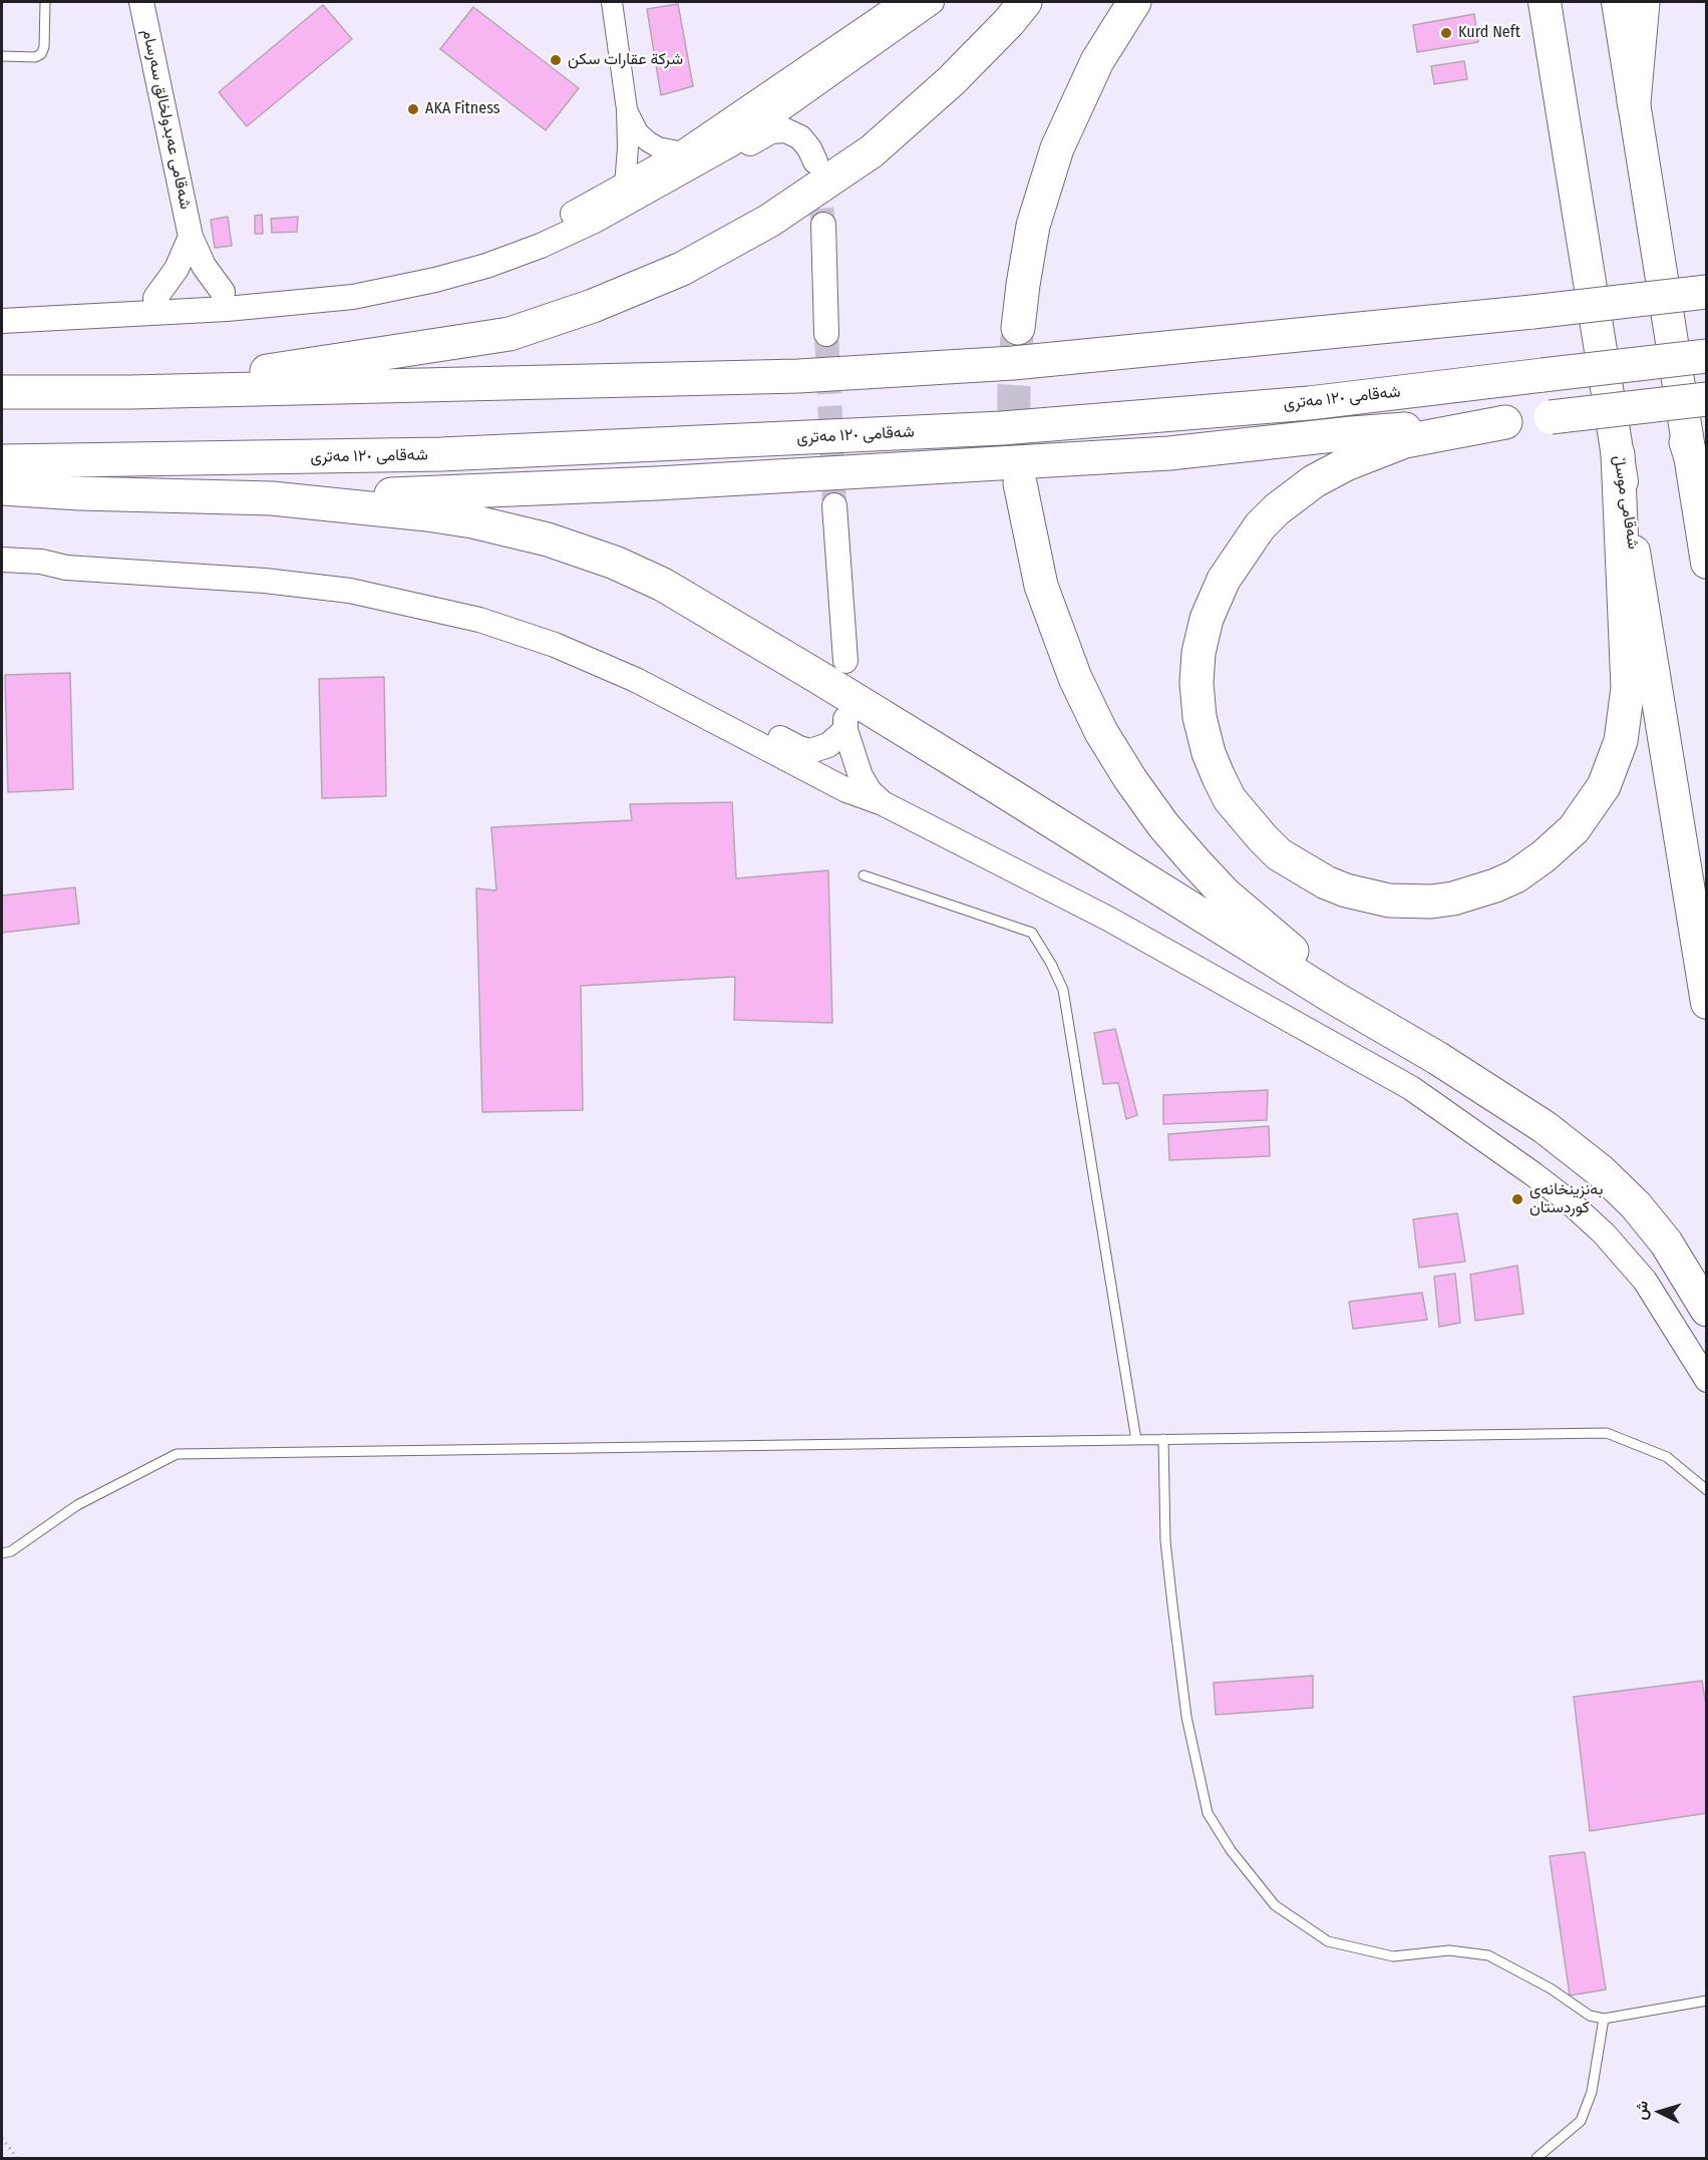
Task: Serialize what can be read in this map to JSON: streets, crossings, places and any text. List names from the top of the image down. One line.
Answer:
{"streets":{"highway":["شەقامی ١٢٠ مەتری","شەقامی موسڵ"],"street":["شەقامی عەبدولخالق سەرسام"]},"places":["Kurd Neft","شركة عقارات سكن","AKA Fitness","بەنزینخانەی کوردستان"],"north":"left"}
